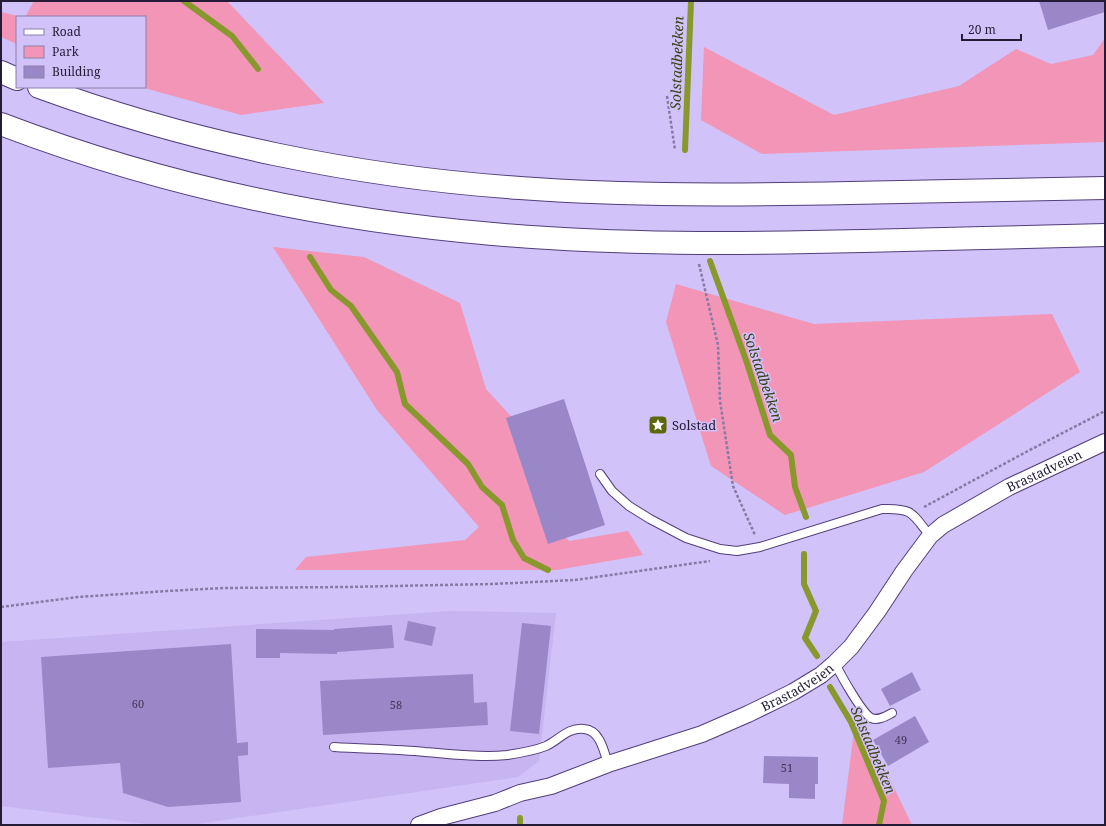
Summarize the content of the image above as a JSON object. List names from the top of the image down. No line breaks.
{"streets":{"street":["Brastadveien"]},"water":["Solstadbekken"],"places":{"place":["Solstad"]},"house_numbers":["60","58","49","51"],"legend":["Road","Park","Building"],"scale_bar":"20 m"}
